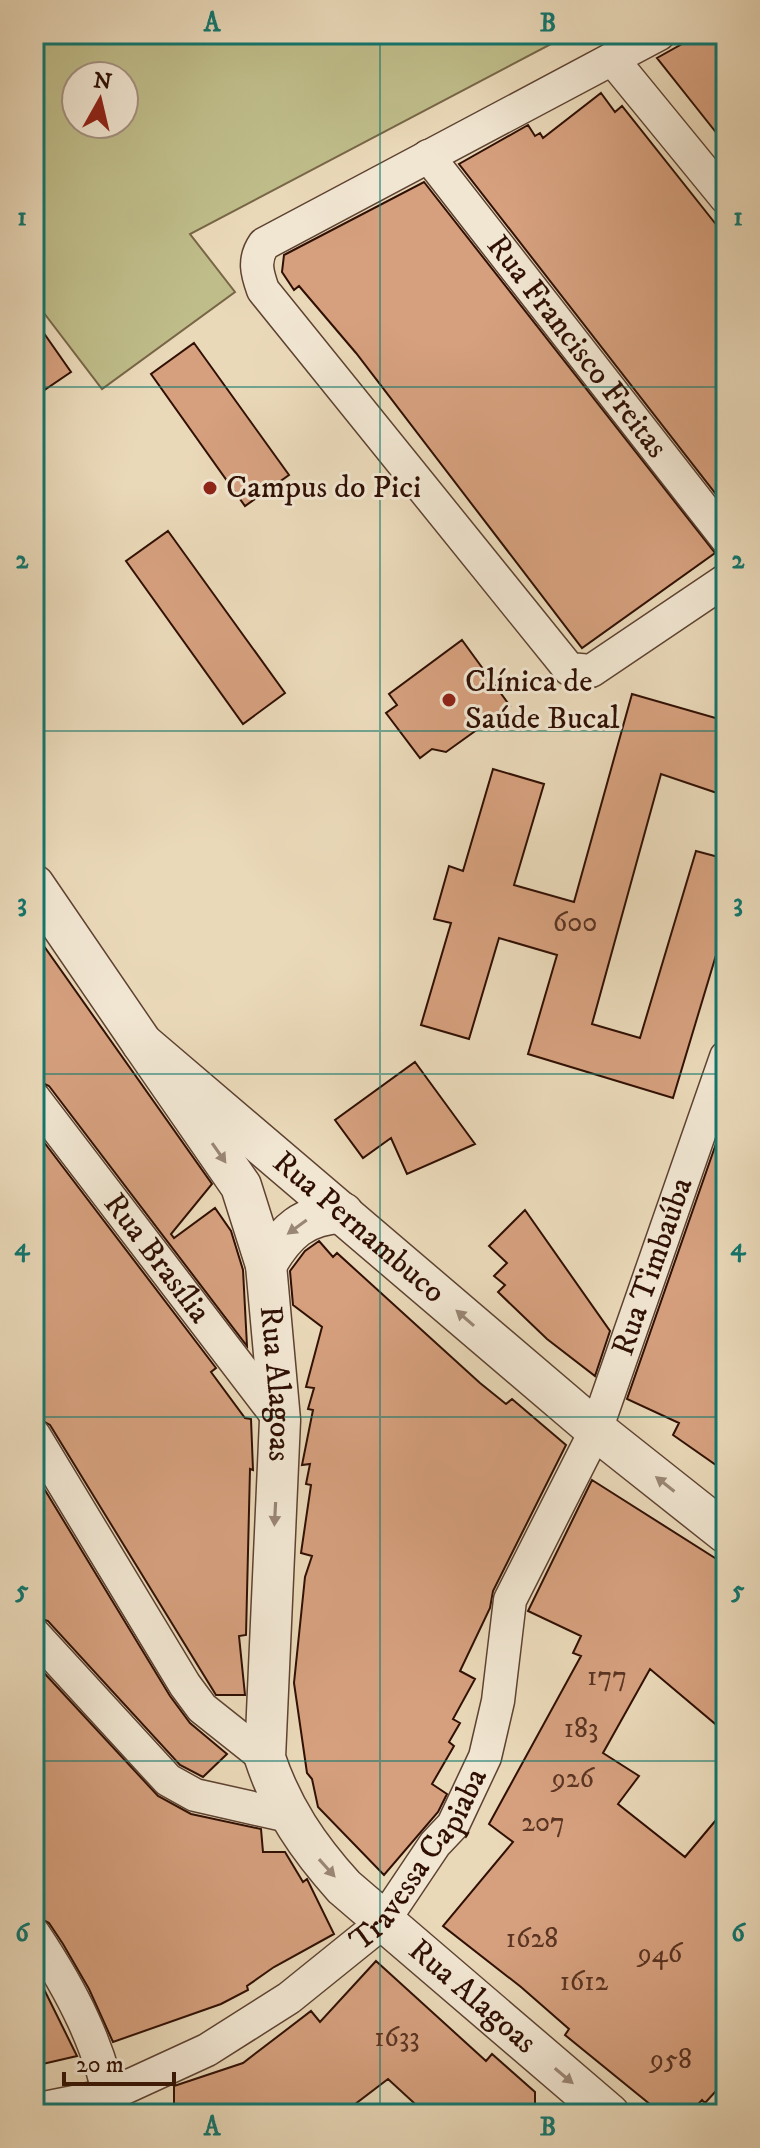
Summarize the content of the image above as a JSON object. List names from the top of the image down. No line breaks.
{"streets":{"street":["Rua Francisco Freitas","Rua Pernambuco","Rua Brasília","Rua Timbaúba","Rua Alagoas","Travessa Capiaba"]},"crossings":[["Rua Pernambuco","Rua Timbaúba"],["Rua Pernambuco","Rua Alagoas"],["Rua Pernambuco","Travessa Capiaba"],["Rua Brasília","Rua Alagoas"],["Rua Timbaúba","Travessa Capiaba"],["Rua Alagoas","Travessa Capiaba"]],"one_way":["Rua Pernambuco"],"places":["Campus do Pici","Clínica de Saúde Bucal"],"house_numbers":["600","177","183","926","207","1628","946","1612","1633","958"],"scale_bar":"20 m","north":"top","grid":{"columns":["A","B"],"rows":["1","2","3","4","5","6"]}}
